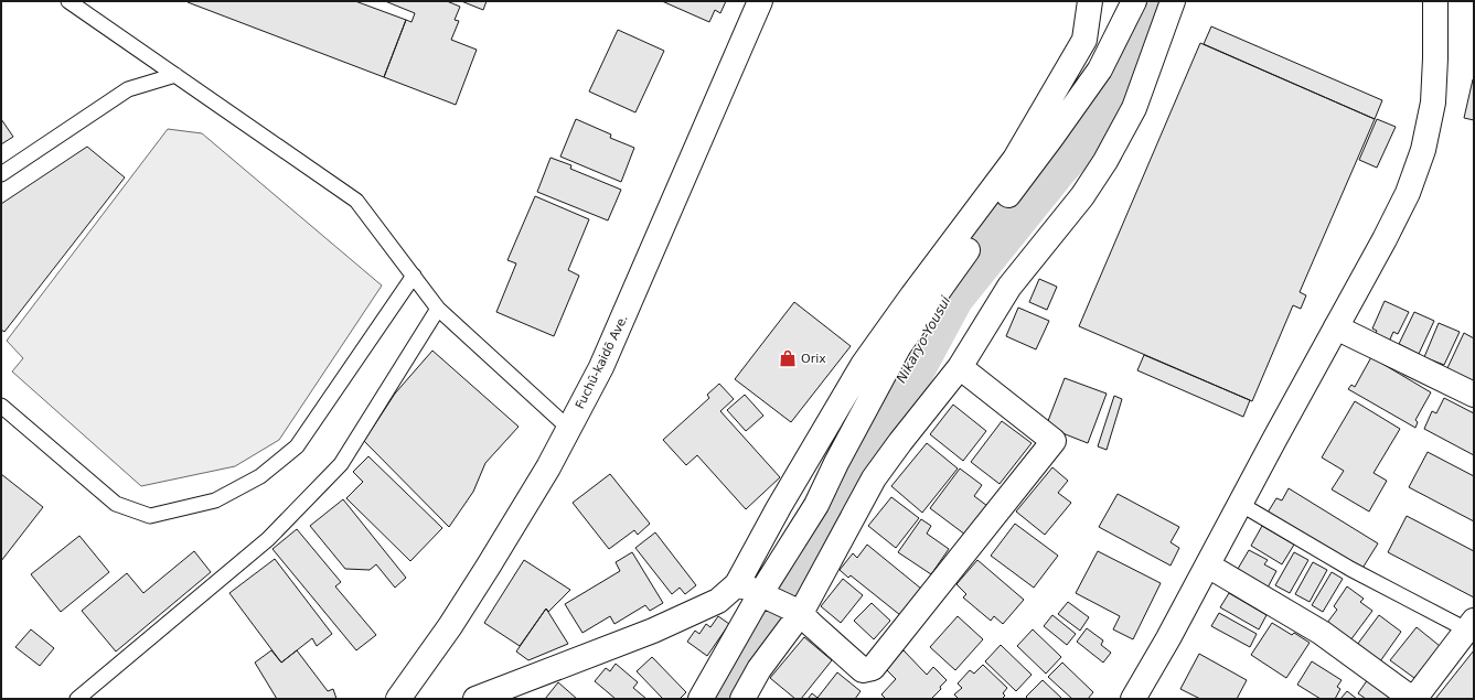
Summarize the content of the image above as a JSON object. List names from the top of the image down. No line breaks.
{"streets":{"main road":["Fuchū-kaidō Ave."]},"water":["Nikaryo-Yousui"],"places":{"shop":["Orix"]}}
